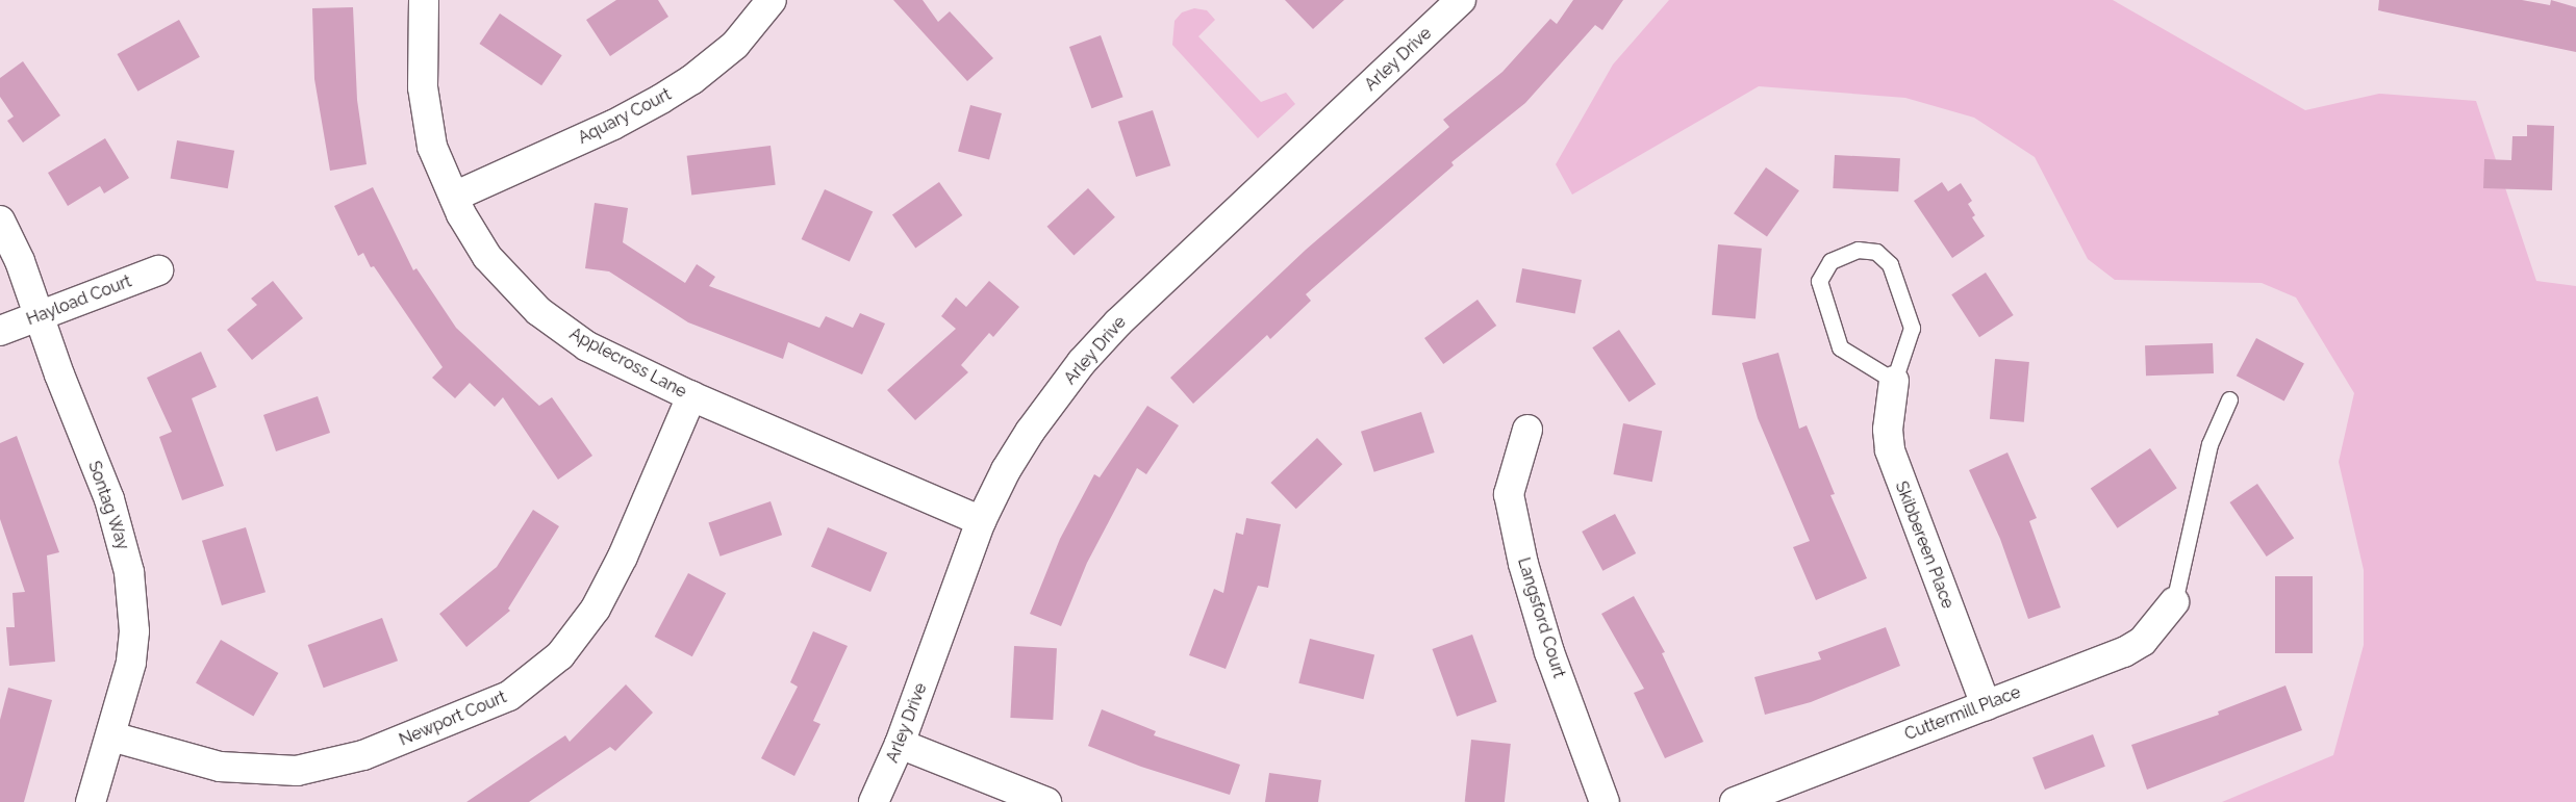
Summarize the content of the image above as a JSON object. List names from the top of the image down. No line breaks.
{"streets":{"street":["Arley Drive","Aquary Court","Hayload Court","Applecross Lane","Sontag Way","Skibbereen Place","Langsford Court","Cuttermill Place","Newport Court"]},"crossings":[["Arley Drive","Applecross Lane"],["Aquary Court","Applecross Lane"],["Hayload Court","Sontag Way"],["Applecross Lane","Newport Court"],["Sontag Way","Newport Court"],["Skibbereen Place","Cuttermill Place"]]}
